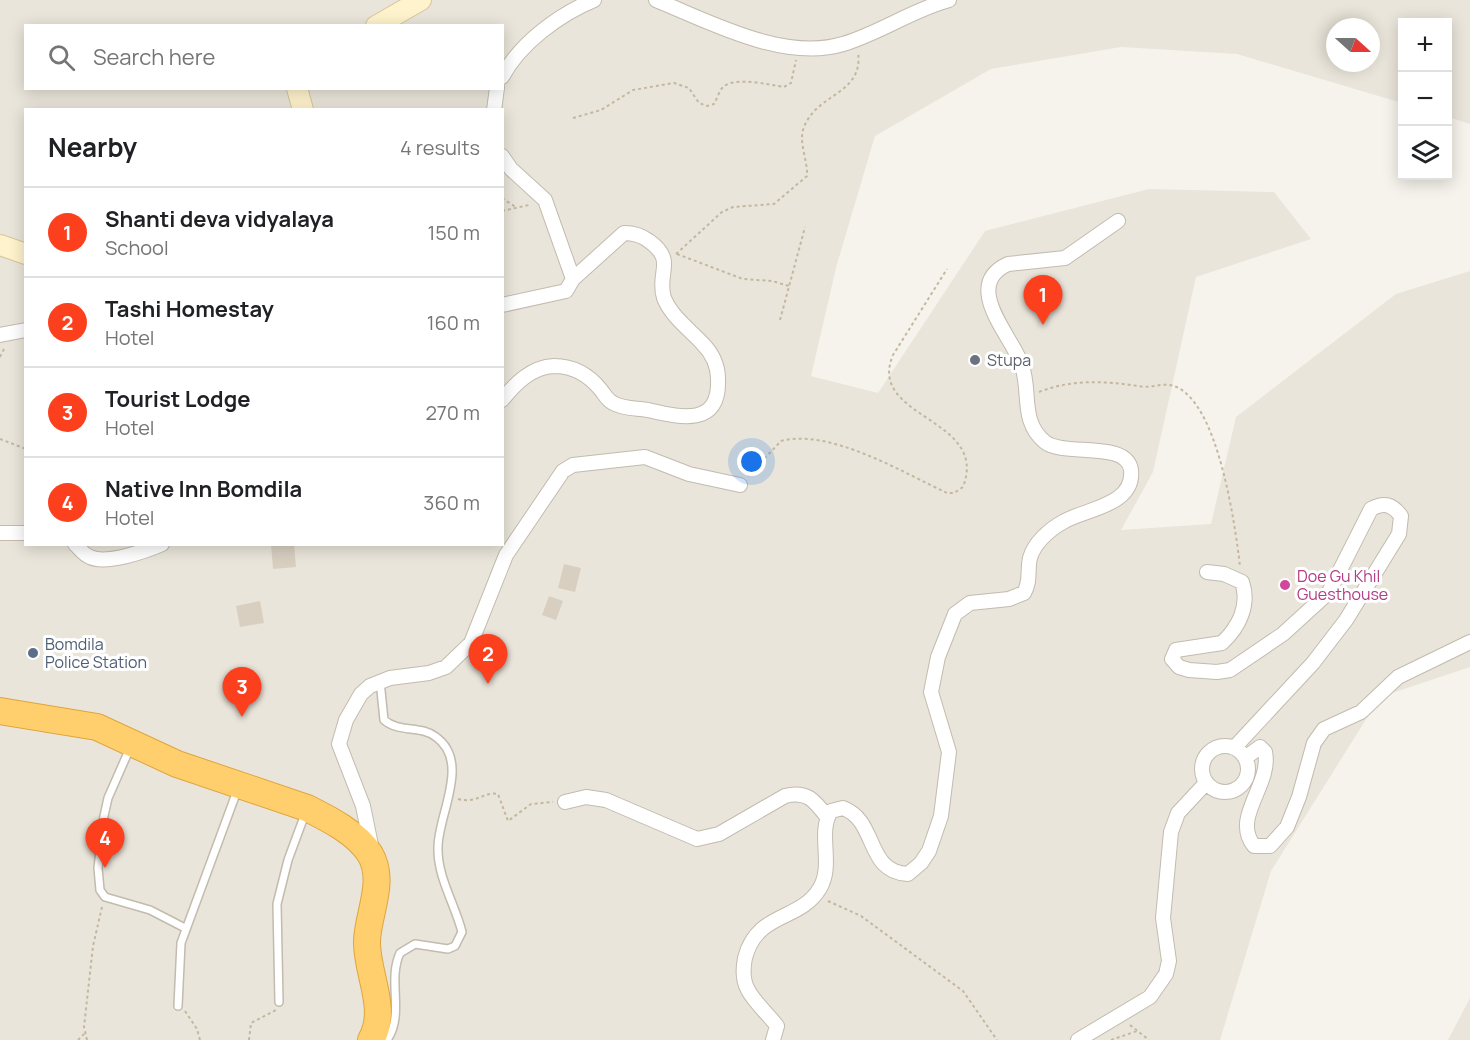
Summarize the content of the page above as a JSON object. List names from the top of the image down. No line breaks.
{"places":["Stupa","Doe Gu Khil Guesthouse","Bomdila Police Station"],"north":"right","page":{"map_buttons":["+","−"],"search":"Search here","heading":["Nearby","4 results"],"list":[{"mark":"1","name":"Shanti deva vidyalaya","note":"School","value":"150 m"},{"mark":"2","name":"Tashi Homestay","note":"Hotel","value":"160 m"},{"mark":"3","name":"Tourist Lodge","note":"Hotel","value":"270 m"},{"mark":"4","name":"Native Inn Bomdila","note":"Hotel","value":"360 m"}],"pins":["1","2","3","4"]}}
